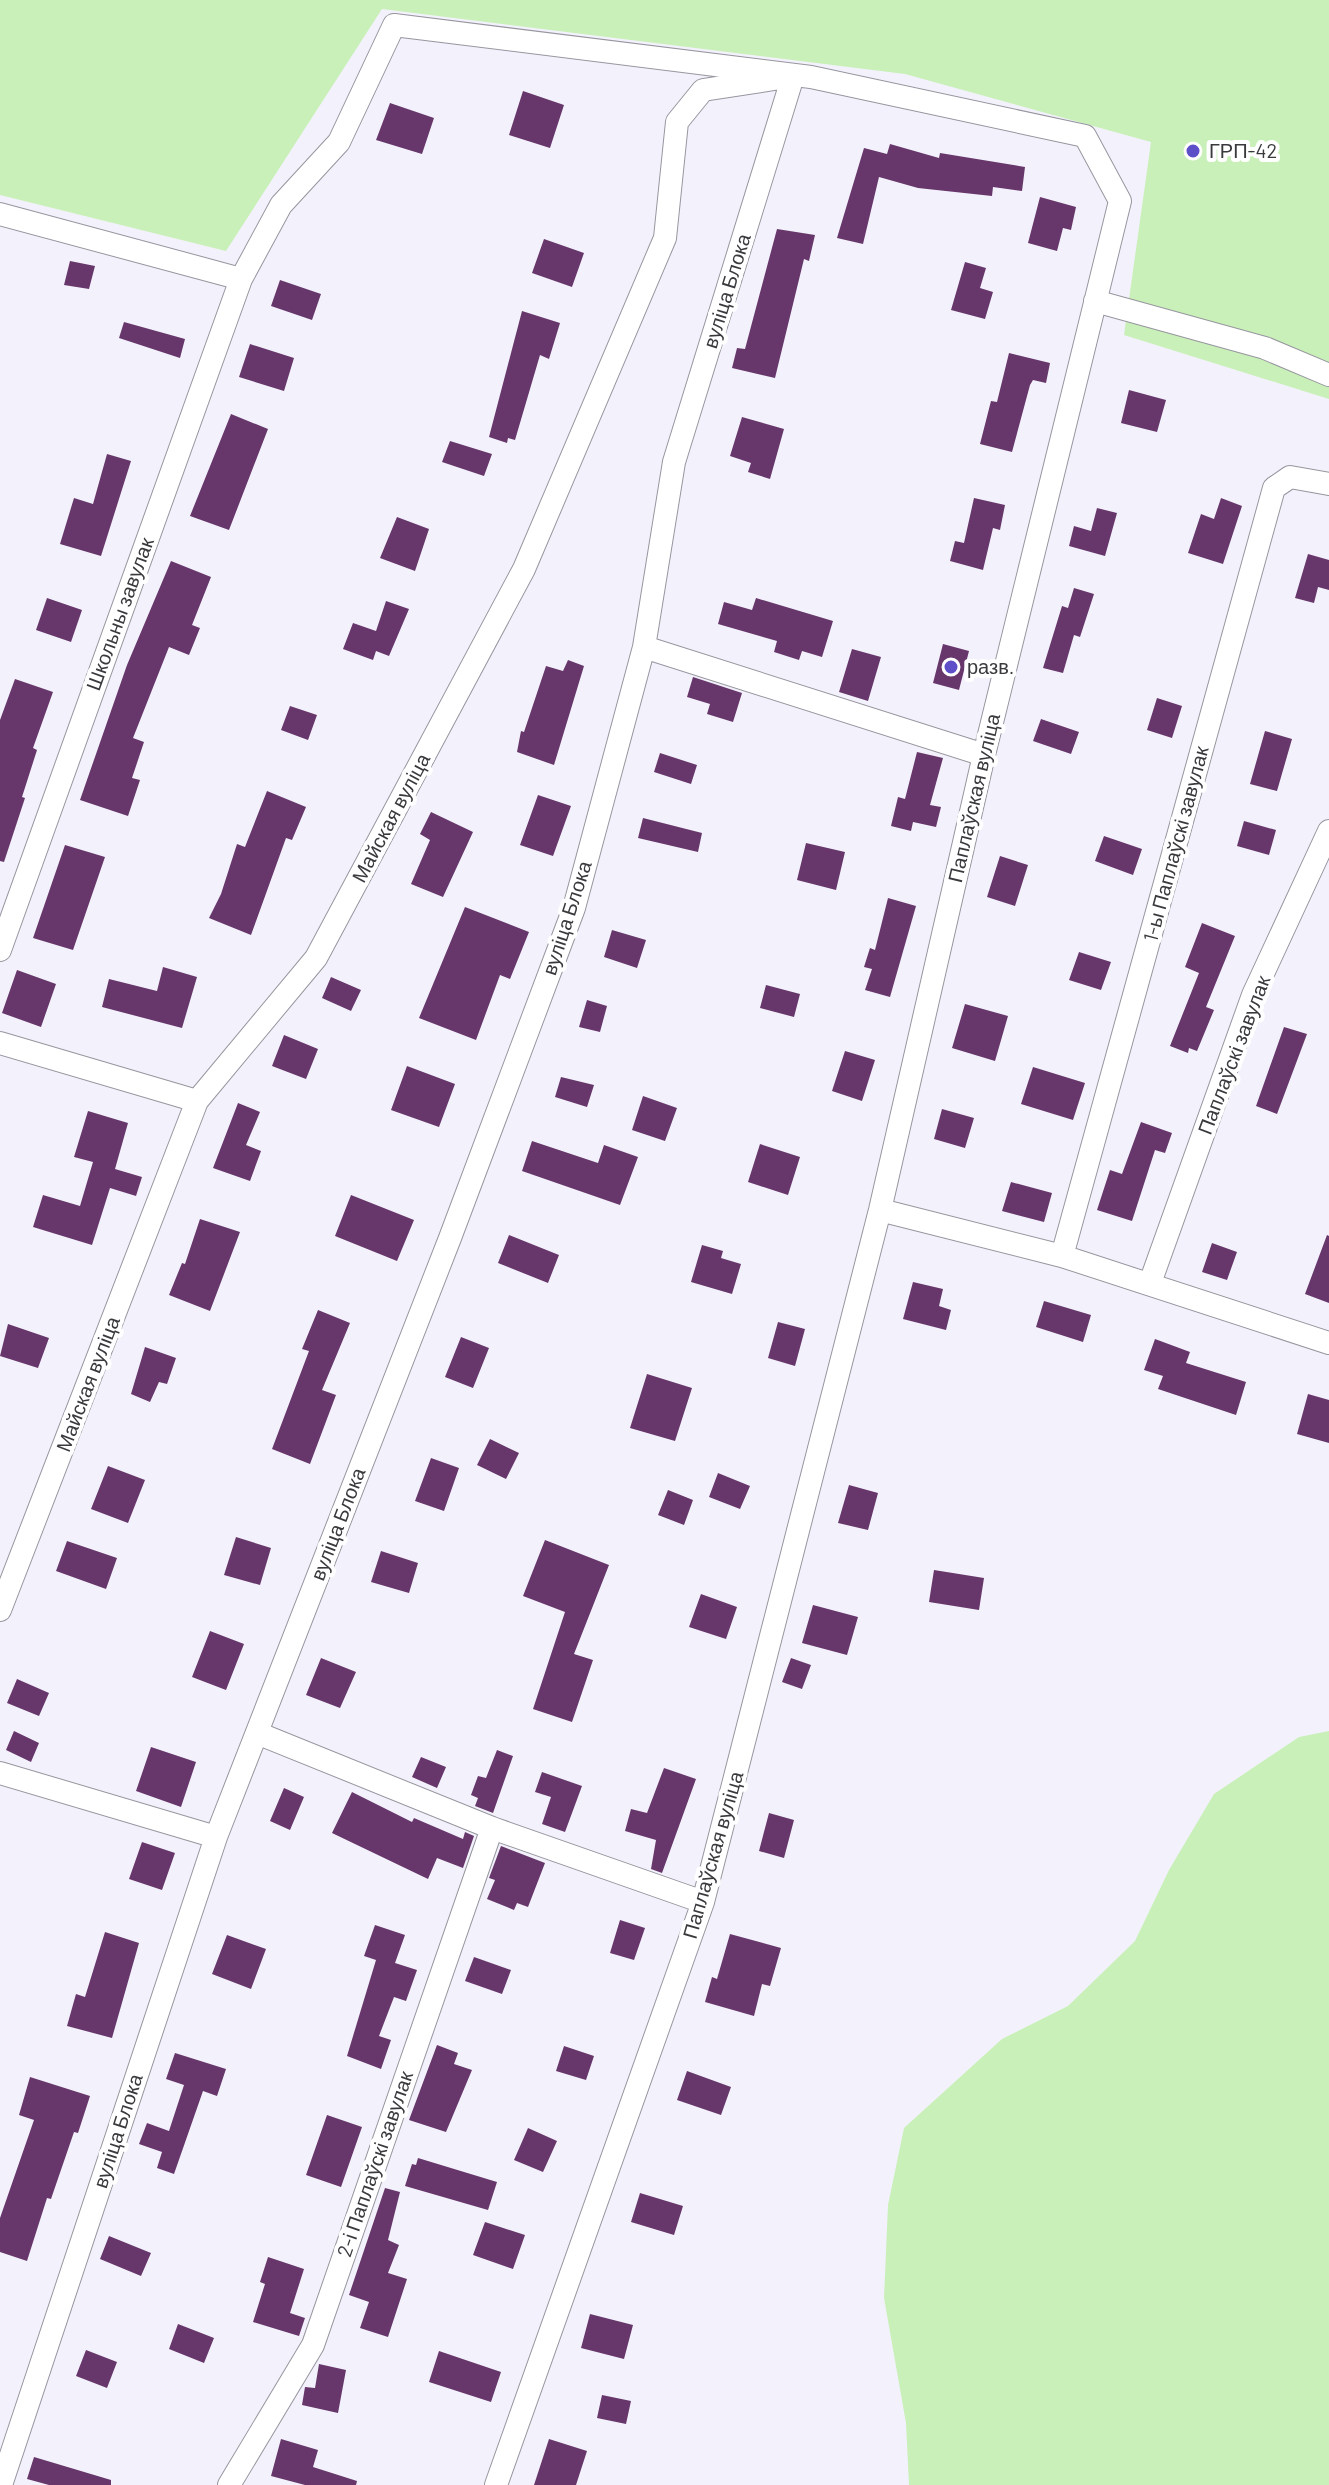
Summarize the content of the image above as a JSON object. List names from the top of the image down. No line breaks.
{"streets":{"street":["вуліца Блока","Школьны завулак","Паплаўская вуліца","Майская вуліца","1-ы Паплаўскі завулак","Паплаўскі завулак","2-і Паплаўскі завулак"]},"crossings":[["вуліца Блока","Школьны завулак"],["вуліца Блока","Паплаўская вуліца"],["вуліца Блока","Майская вуліца"],["Школьны завулак","Паплаўская вуліца"],["Школьны завулак","Майская вуліца"],["Паплаўская вуліца","Майская вуліца"]],"places":["ГРП-42","разв."]}
